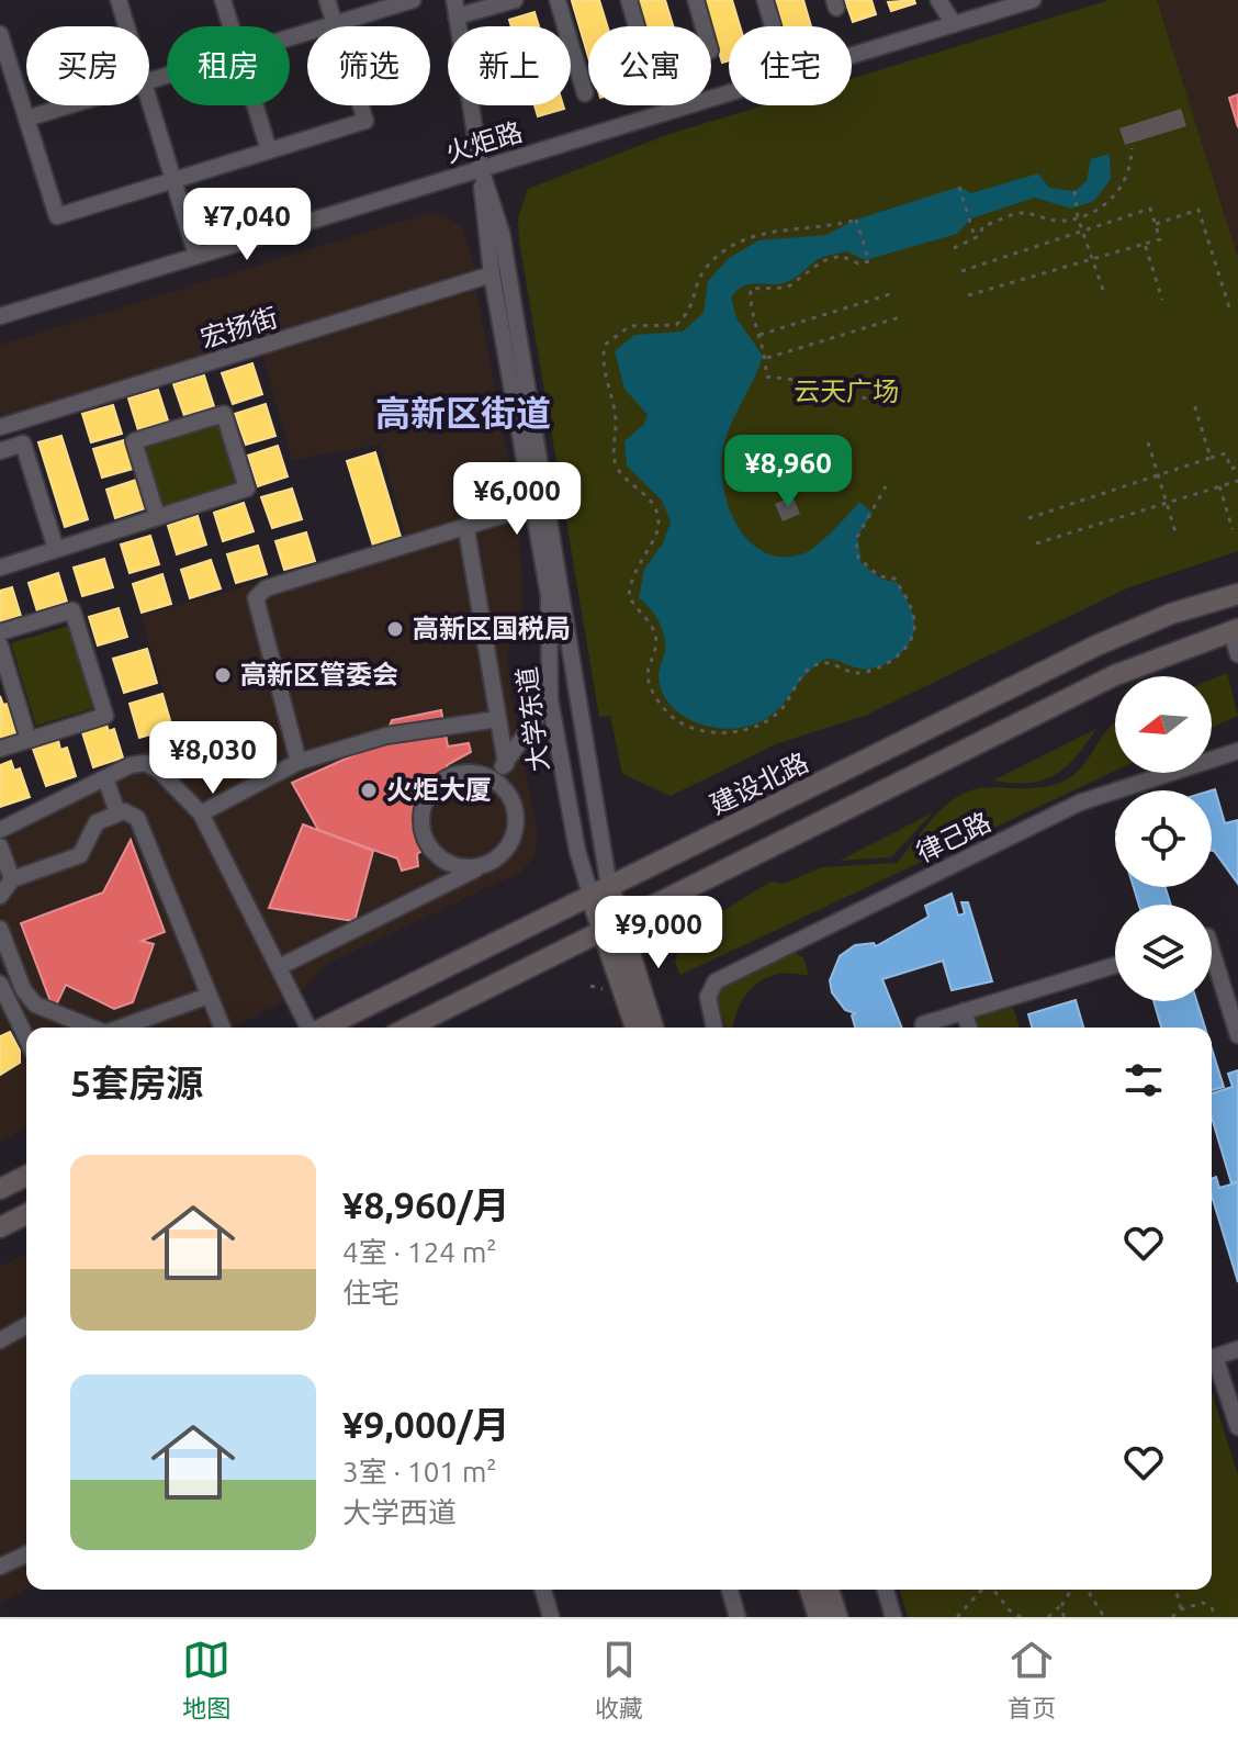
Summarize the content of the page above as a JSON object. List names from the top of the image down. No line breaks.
{"streets":{"main road":["建设北路"],"street":["火炬路","宏扬街","大学东道","律己路"]},"crossings":[["火炬路","大学东道"],["宏扬街","大学东道"],["大学东道","建设北路"]],"districts":["高新区街道"],"parks":["云天广场"],"places":["高新区国税局","高新区管委会","火炬大厦"],"north":"left","page":{"chip":["买房","租房","筛选","新上","公寓","住宅"],"price":["¥7,040","¥8,960","¥6,000","¥8,030","¥9,000"],"heading":"5套房源","list":[{"name":"¥8,960/月","note":"4室 · 124 m² · 住宅"},{"name":"¥9,000/月","note":"3室 · 101 m² · 大学西道"}],"tabs":["地图","收藏","首页"]}}
